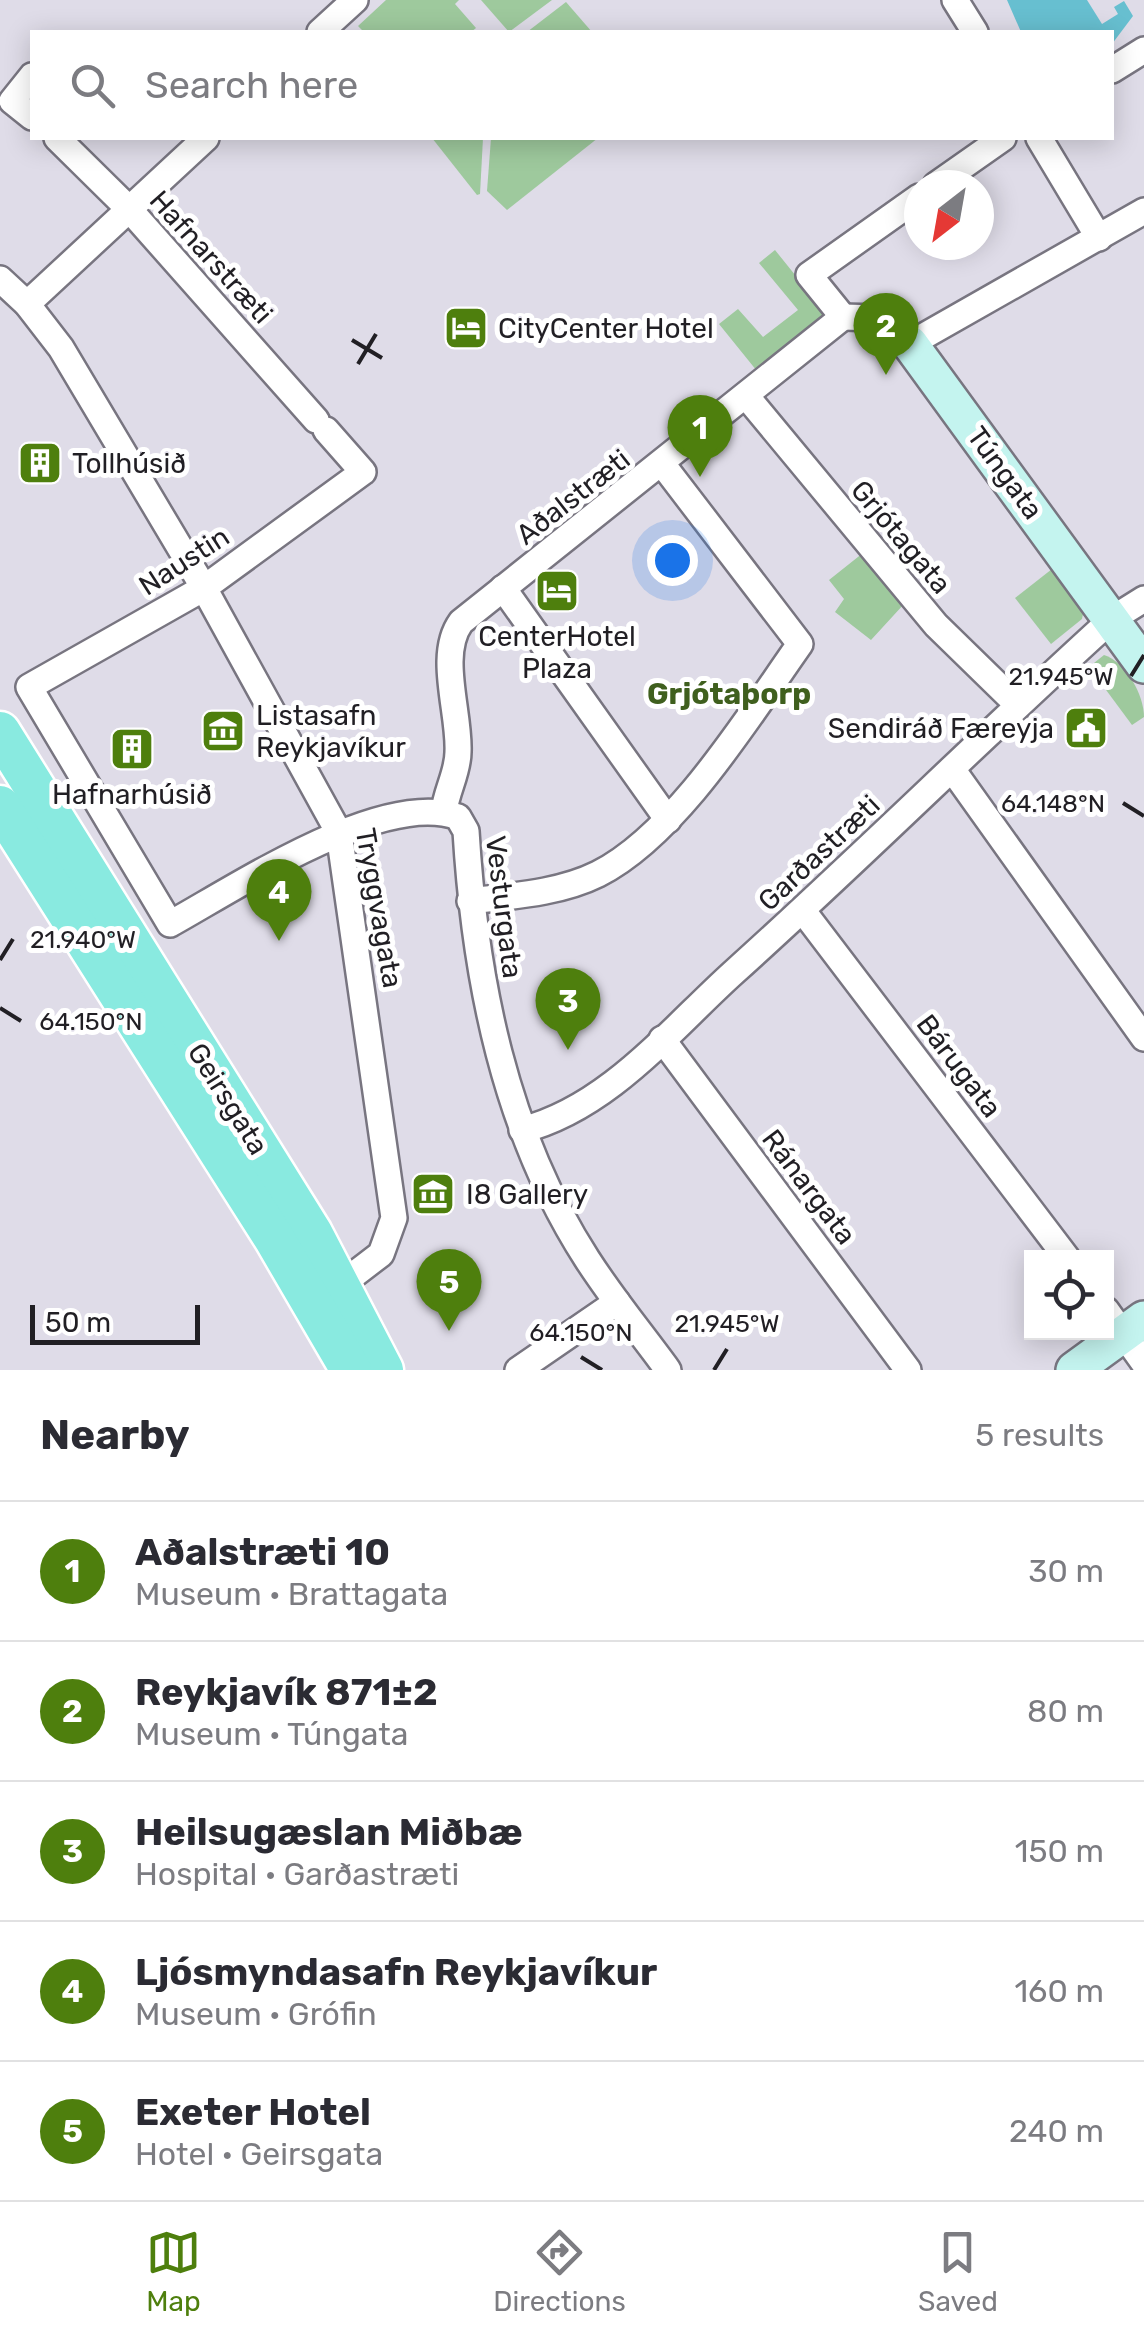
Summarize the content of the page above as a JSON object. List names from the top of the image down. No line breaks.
{"streets":{"main road":["Geirsgata"],"street":["Hafnarstræti","Túngata","Aðalstræti","Grjótagata","Naustin","Garðastræti","Vesturgata","Tryggvagata","Bárugata","Ránargata"]},"crossings":[["Hafnarstræti","Naustin"],["Túngata","Aðalstræti"],["Túngata","Garðastræti"],["Aðalstræti","Grjótagata"],["Aðalstræti","Vesturgata"],["Grjótagata","Garðastræti"],["Naustin","Tryggvagata"],["Garðastræti","Vesturgata"],["Garðastræti","Bárugata"],["Garðastræti","Ránargata"],["Tryggvagata","Geirsgata"]],"districts":["Grjótaþorp"],"places":{"hotel":["CityCenter Hotel","CenterHotel Plaza"],"building":["Tollhúsið","Hafnarhúsið"],"public building":["Sendiráð Færeyja"],"museum":["Listasafn Reykjavíkur","I8 Gallery"]},"scale_bar":"50 m","north":"bottom left","page":{"search":"Search here","pins":["2","1","4","3","5"],"scale":"50 m","heading":["Nearby","5 results"],"list":[{"mark":"1","name":"Aðalstræti 10","note":"Museum · Brattagata","value":"30 m"},{"mark":"2","name":"Reykjavík 871±2","note":"Museum · Túngata","value":"80 m"},{"mark":"3","name":"Heilsugæslan Miðbæ","note":"Hospital · Garðastræti","value":"150 m"},{"mark":"4","name":"Ljósmyndasafn Reykjavíkur","note":"Museum · Grófin","value":"160 m"},{"mark":"5","name":"Exeter Hotel","note":"Hotel · Geirsgata","value":"240 m"}],"nav":["Map","Directions","Saved"]},"coordinates":["21.945°W","64.148°N","21.940°W","64.150°N"]}
